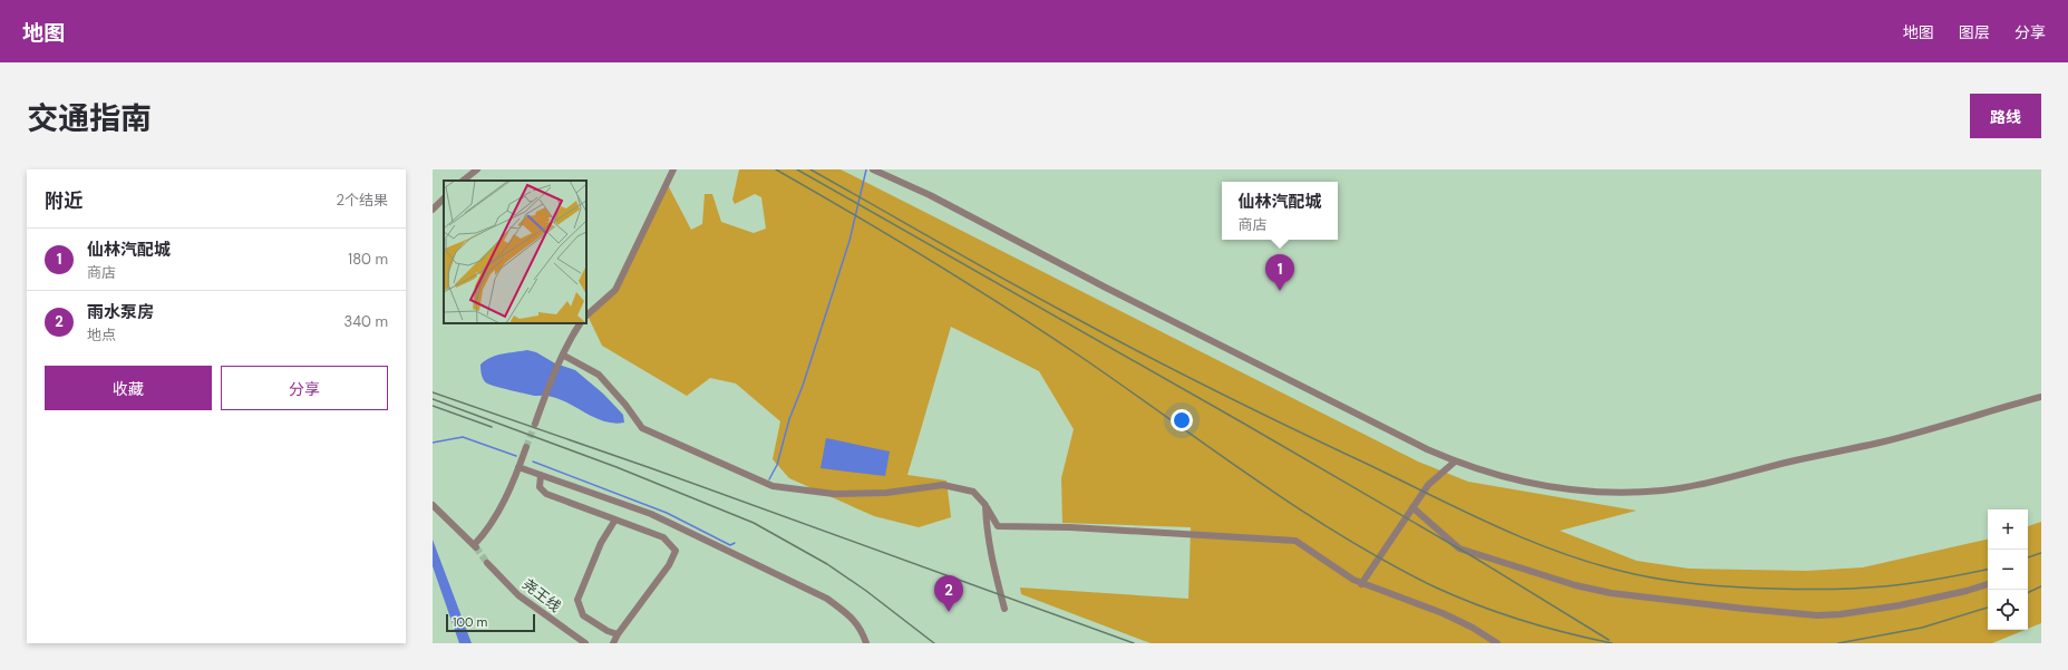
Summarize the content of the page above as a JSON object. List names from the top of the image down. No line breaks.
{"streets":{"street":["尧王线"]},"scale_bar":"100 m","page":{"header":"地图","nav":["地图","图层","分享"],"title":"交通指南","buttons":["路线",["收藏","分享"]],"heading":["附近","2个结果"],"popup":["仙林汽配城","商店"],"list":[{"mark":"1","name":"仙林汽配城","note":"商店","value":"180 m"},{"mark":"2","name":"雨水泵房","note":"地点","value":"340 m"}],"pins":["1","2"],"map_buttons":["+","−"],"scale":"100 m"}}
